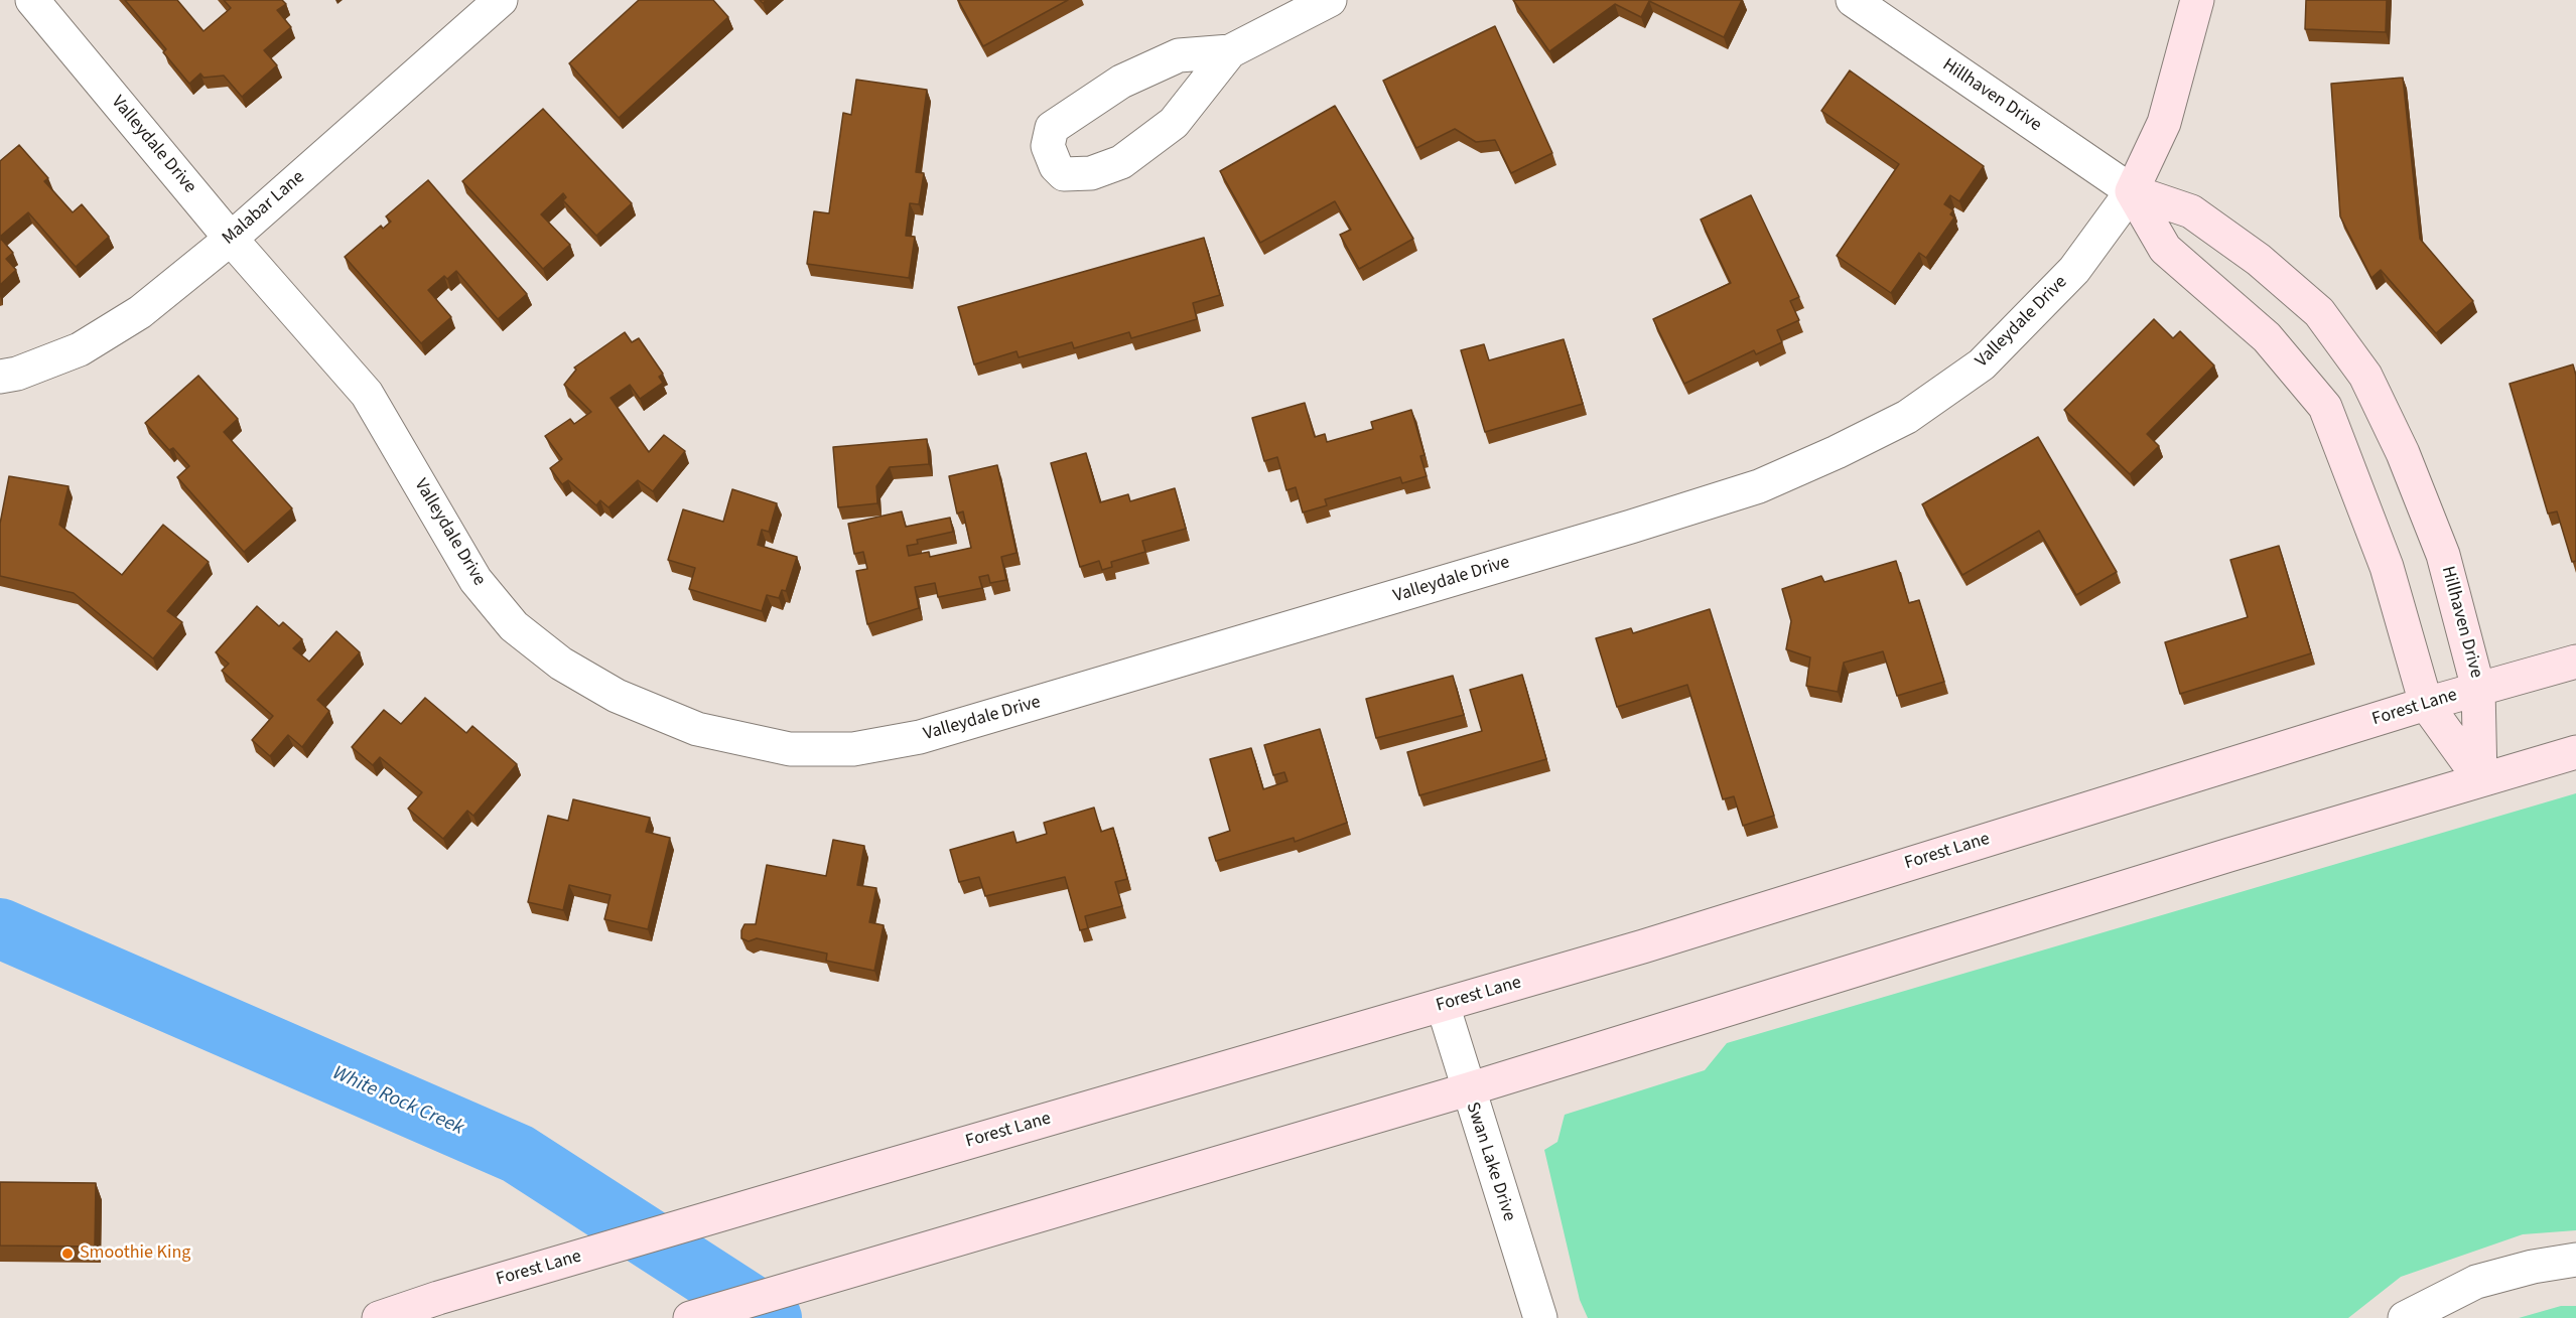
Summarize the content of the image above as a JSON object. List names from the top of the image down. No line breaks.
{"streets":{"main road":["Hillhaven Drive","Forest Lane"],"street":["Valleydale Drive","Malabar Lane","Swan Lake Drive"]},"crossings":[["Hillhaven Drive","Valleydale Drive"],["Hillhaven Drive","Forest Lane"],["Valleydale Drive","Malabar Lane"],["Forest Lane","Swan Lake Drive"]],"water":["White Rock Creek"],"places":["Smoothie King"]}
